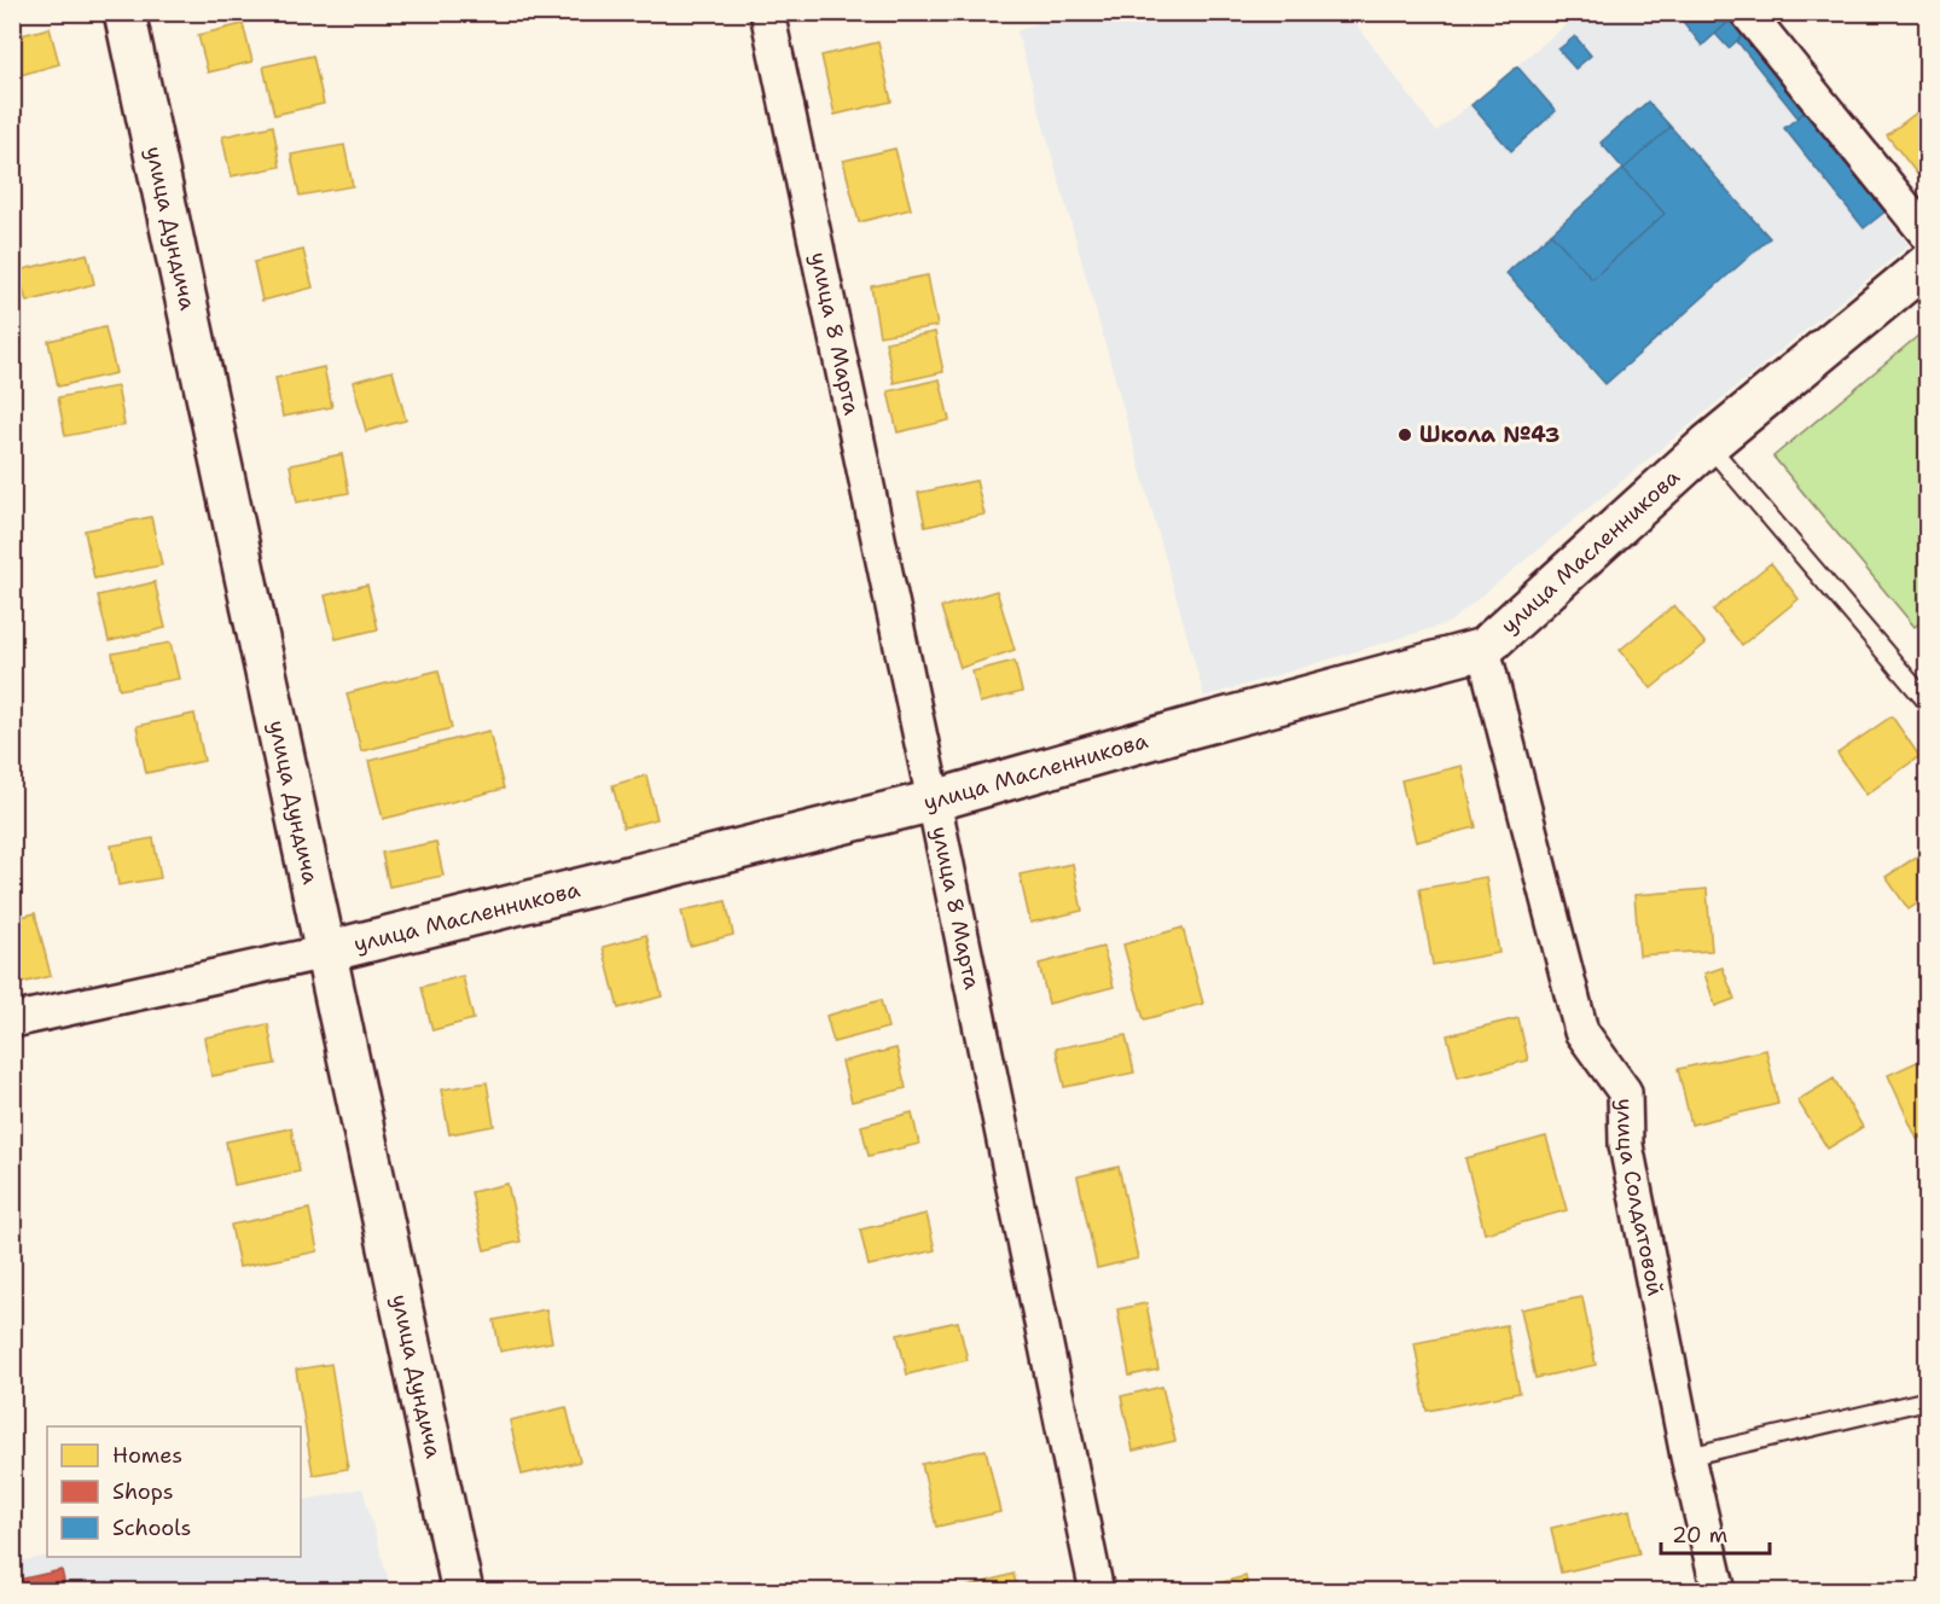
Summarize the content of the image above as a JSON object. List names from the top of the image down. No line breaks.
{"streets":{"street":["улица Дундича","улица 8 Марта","улица Масленникова","улица Солдатовой"]},"crossings":[["улица Дундича","улица Масленникова"],["улица 8 Марта","улица Масленникова"],["улица Масленникова","улица Солдатовой"]],"places":["Школа №43"],"legend":["Homes","Shops","Schools"],"scale_bar":"20 m"}
